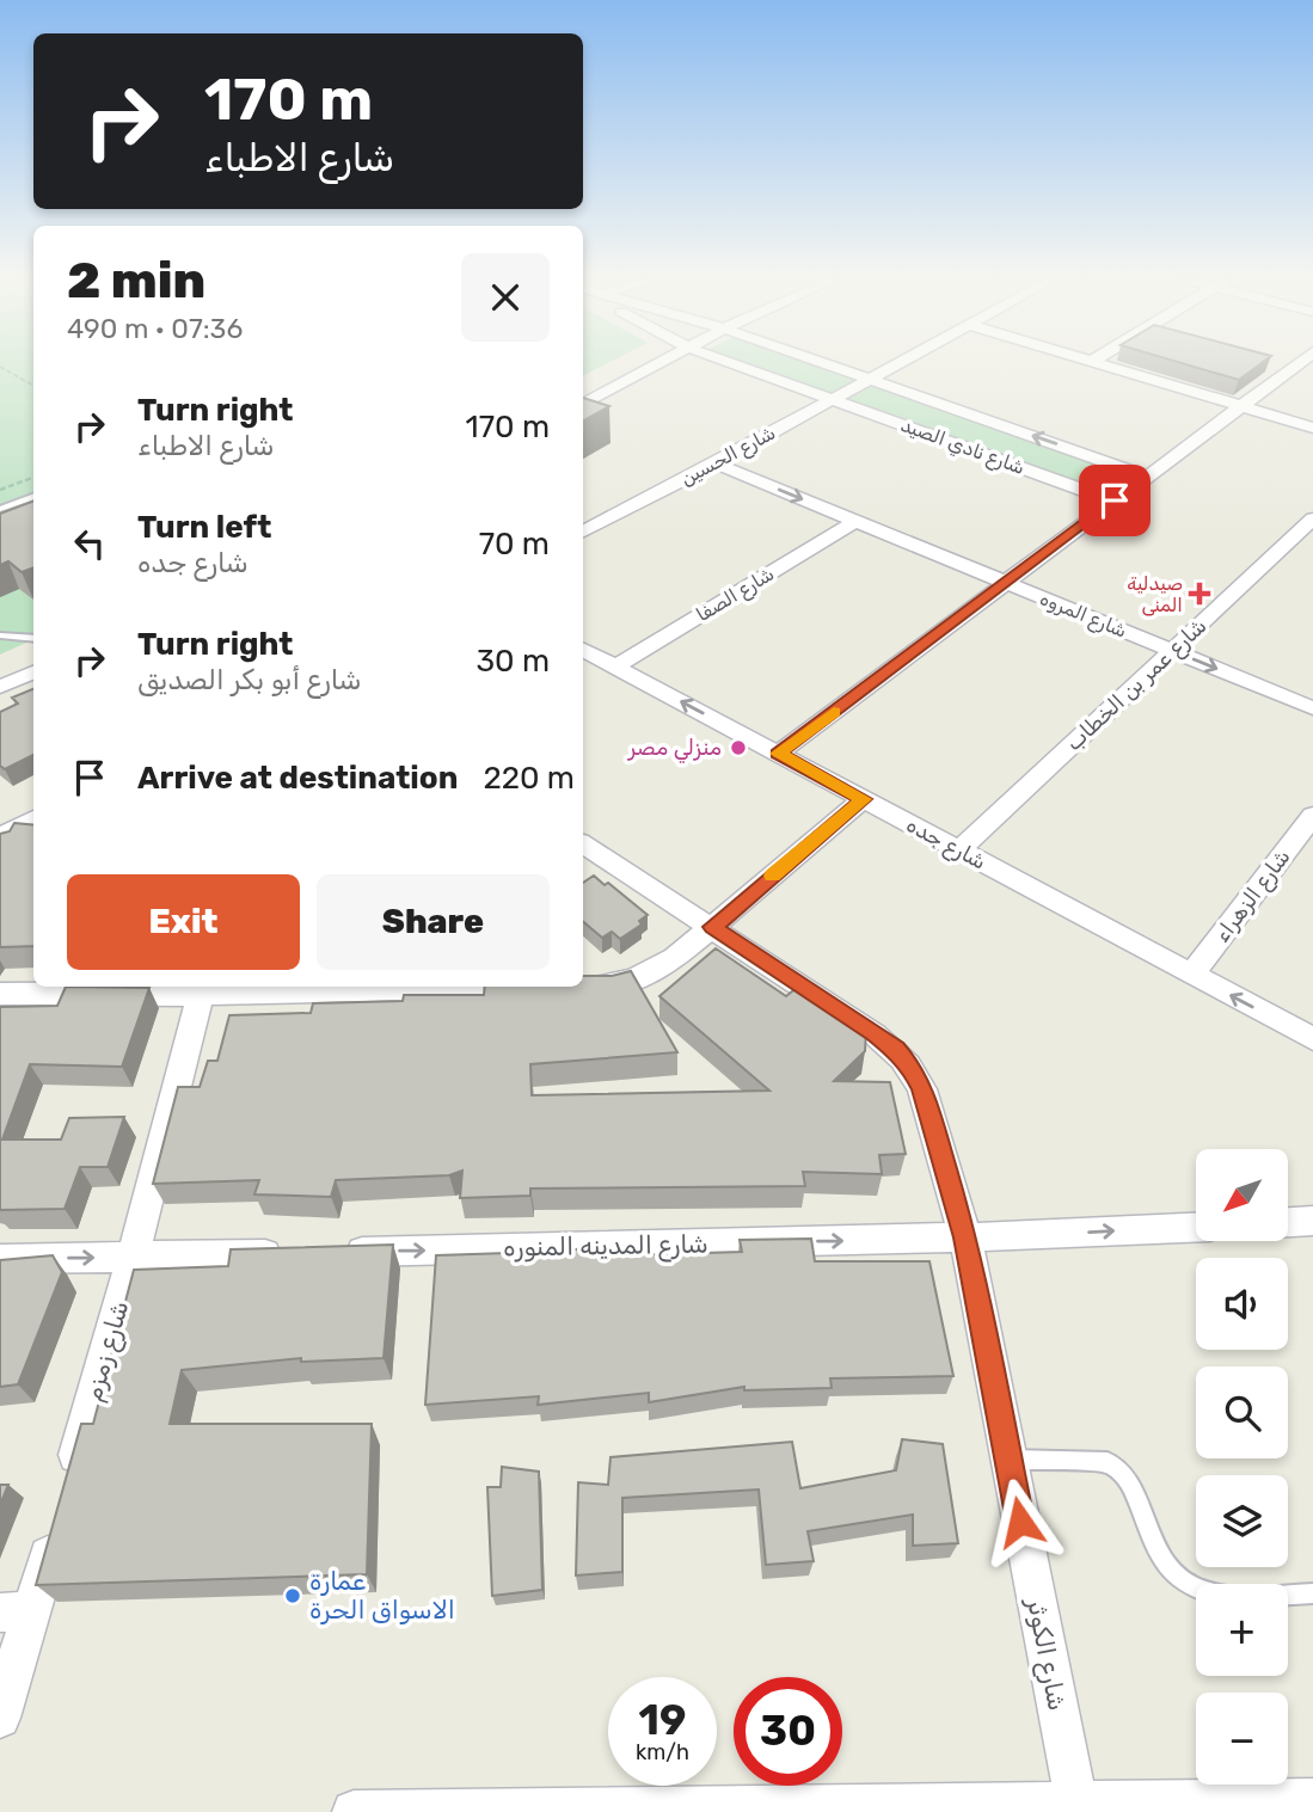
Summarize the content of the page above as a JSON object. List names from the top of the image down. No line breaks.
{"streets":{"street":["شارع نادي الصيد","شارع الحسين","شارع الصفا","شارع المروه","شارع عمر بن الخطاب","شارع جده","شارع الزهراء","شارع المدينه المنوره","شارع زمزم","شارع الكوثر"]},"crossings":[["شارع نادي الصيد","شارع الحسين"],["شارع الحسين","شارع المروه"],["شارع الصفا","شارع المروه"],["شارع الصفا","شارع جده"],["شارع المروه","شارع عمر بن الخطاب"],["شارع عمر بن الخطاب","شارع جده"],["شارع جده","شارع الزهراء"],["شارع المدينه المنوره","شارع الكوثر"]],"one_way":["شارع المروه","شارع جده","شارع المدينه المنوره"],"places":{"health":["صيدلية المنى"],"other":["منزلي مصر","عمارة الاسواق الحرة"]},"north":"bottom left","page":{"turn":["170 m","شارع الاطباء"],"heading":["2 min","490 m · 07:36"],"list":[{"name":"Turn right","note":"شارع الاطباء","value":"170 m"},{"name":"Turn left","note":"شارع جده","value":"70 m"},{"name":"Turn right","note":"شارع أبو بكر الصديق","value":"30 m"},{"name":"Arrive at destination","value":"220 m"}],"buttons":["Exit","Share"],"map_buttons":["+","−"],"speed":"19 km/h","limit":"30"}}
